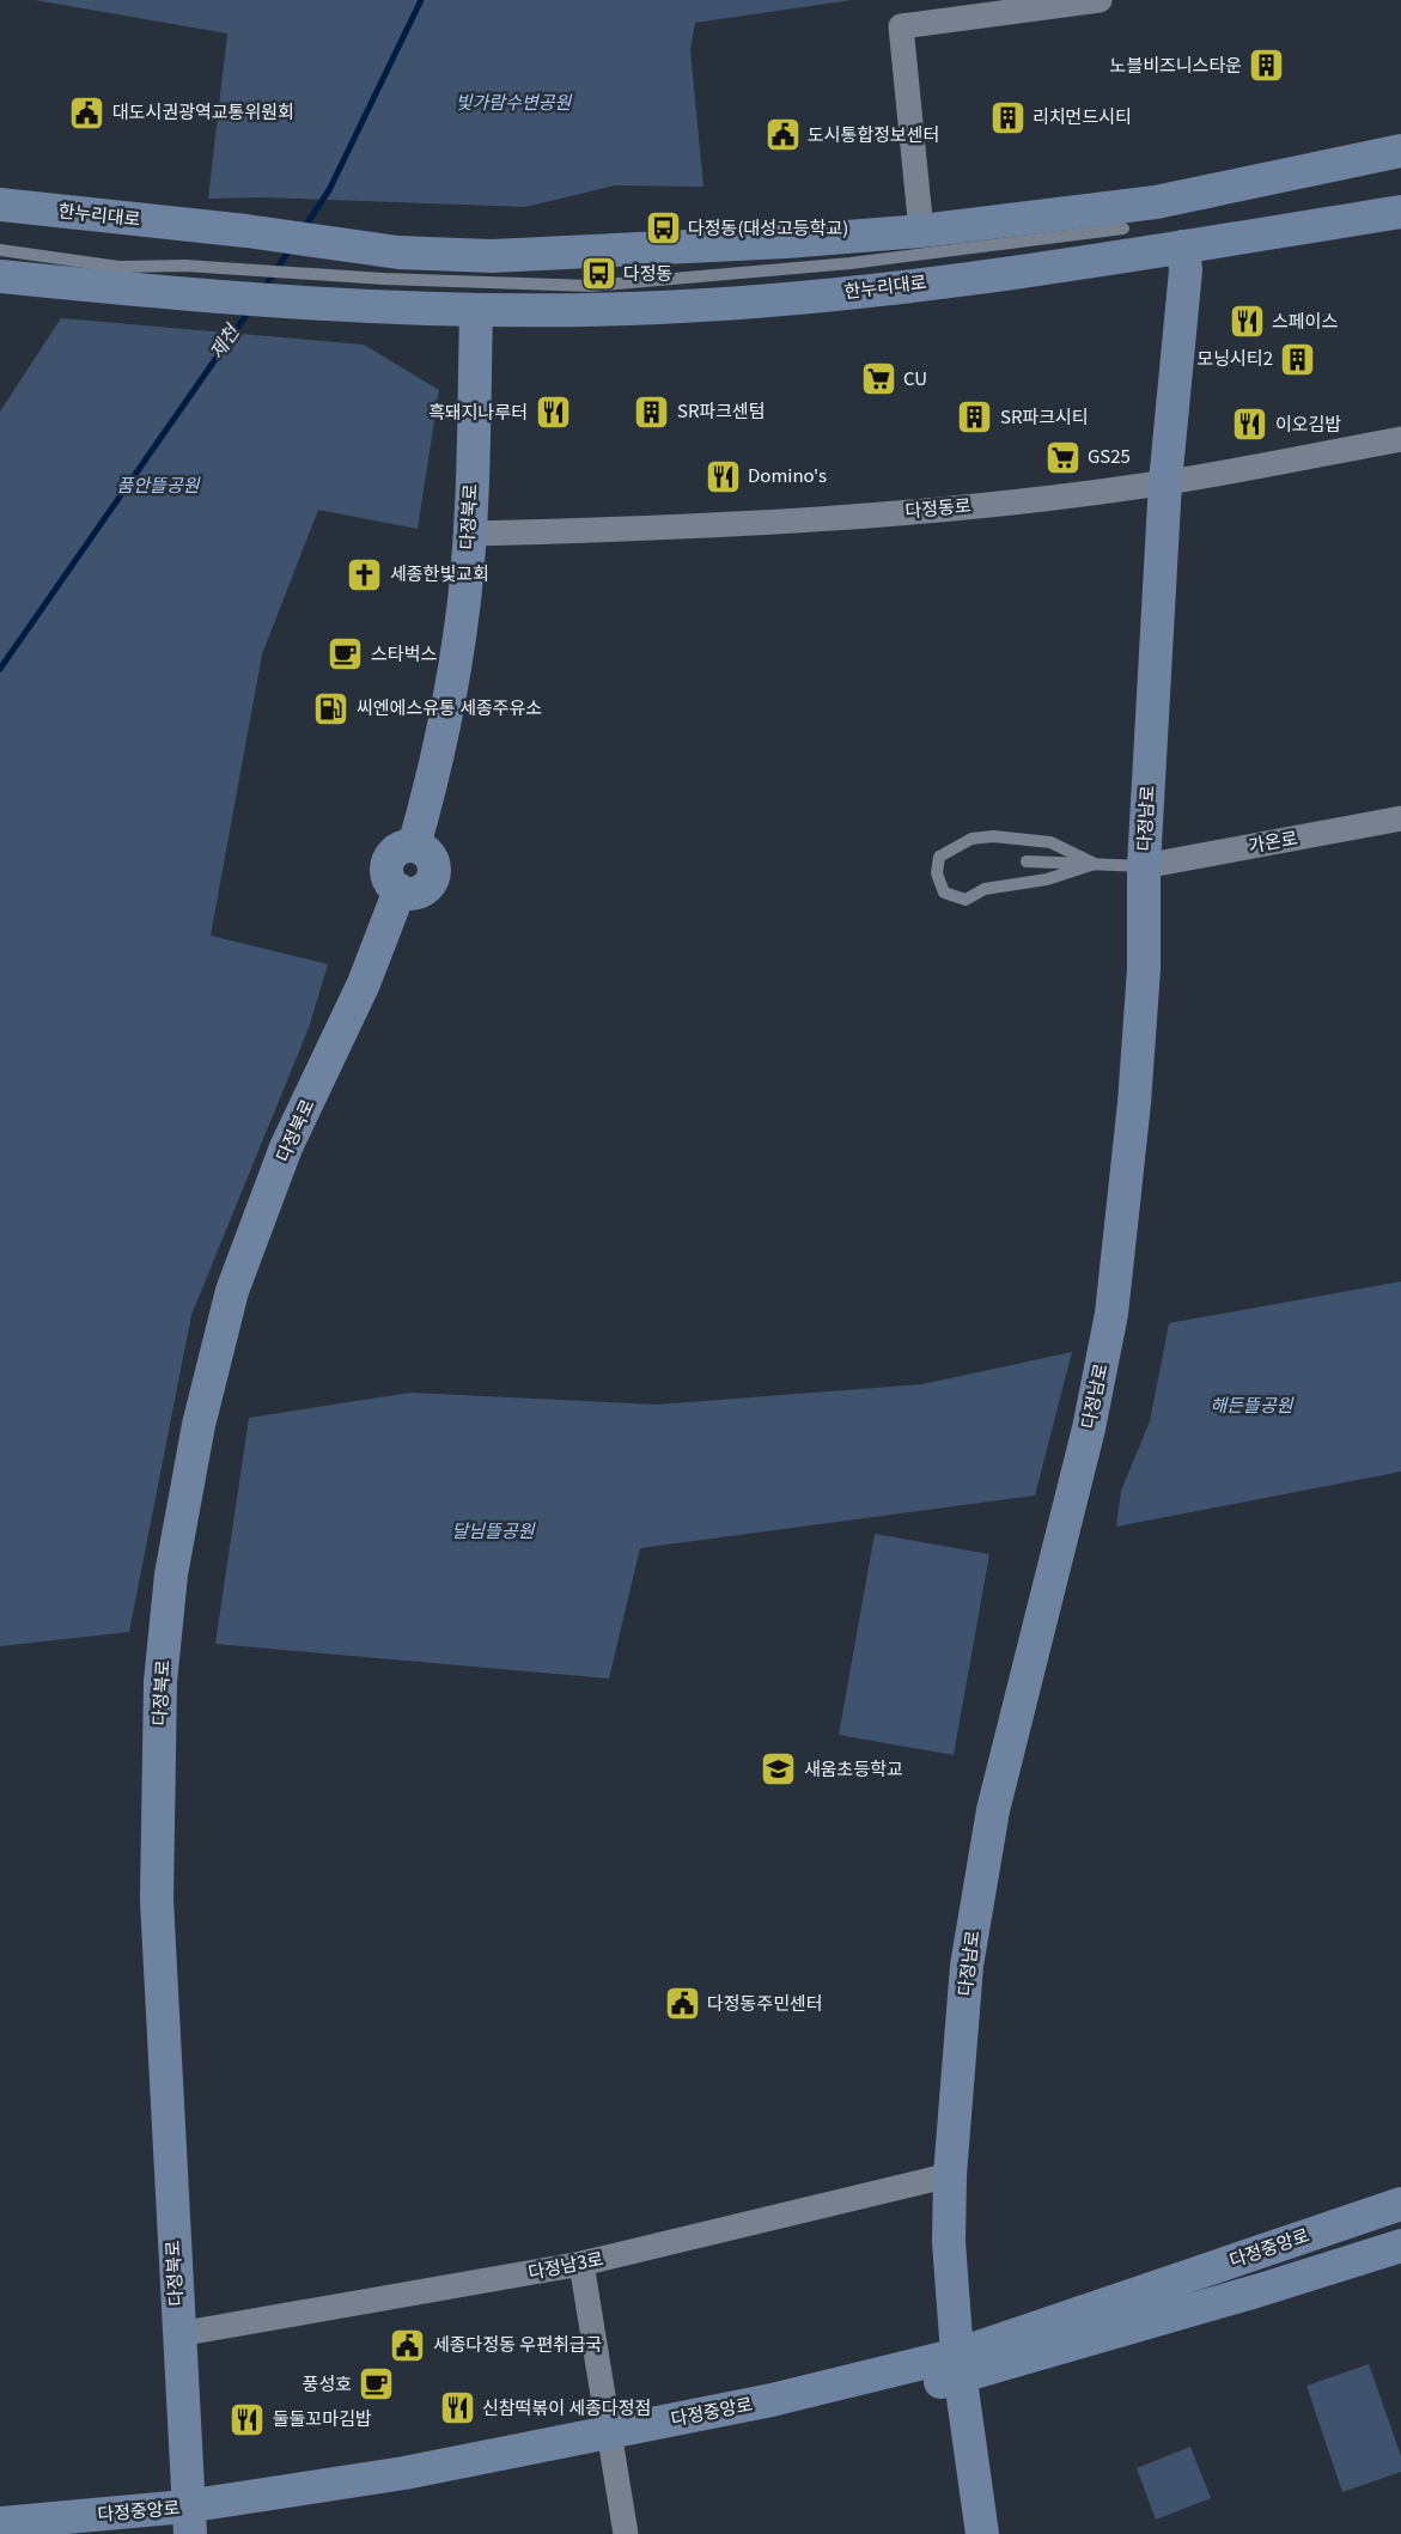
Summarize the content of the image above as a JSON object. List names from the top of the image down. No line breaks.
{"streets":{"street":["한누리대로","다정동로","다정북로","다정남로","가온로","다정중앙로","다정남3로"]},"crossings":[["한누리대로","다정북로"],["한누리대로","다정남로"],["다정동로","다정북로"],["다정동로","다정남로"],["다정북로","다정중앙로"],["다정북로","다정남3로"],["다정남로","가온로"],["다정남로","다정중앙로"],["다정남로","다정남3로"]],"water":["제천"],"parks":["빛가람수변공원","품안뜰공원","해든뜰공원","달님뜰공원"],"places":{"building":["노블비즈니스타운","리치먼드시티","모닝시티2","SR파크센텀","SR파크시티"],"public building":["대도시권광역교통위원회","도시통합정보센터","다정동주민센터","세종다정동 우편취급국"],"bus stop":["다정동(대성고등학교)","다정동"],"restaurant":["스페이스","흑돼지나루터","이오김밥","Domino's","신참떡볶이 세종다정점","둘둘꼬마김밥"],"supermarket":["CU","GS25"],"church":["세종한빛교회"],"cafe":["스타벅스","풍성호"],"fuel station":["씨엔에스유통 세종주유소"],"school or university":["새움초등학교"]}}
